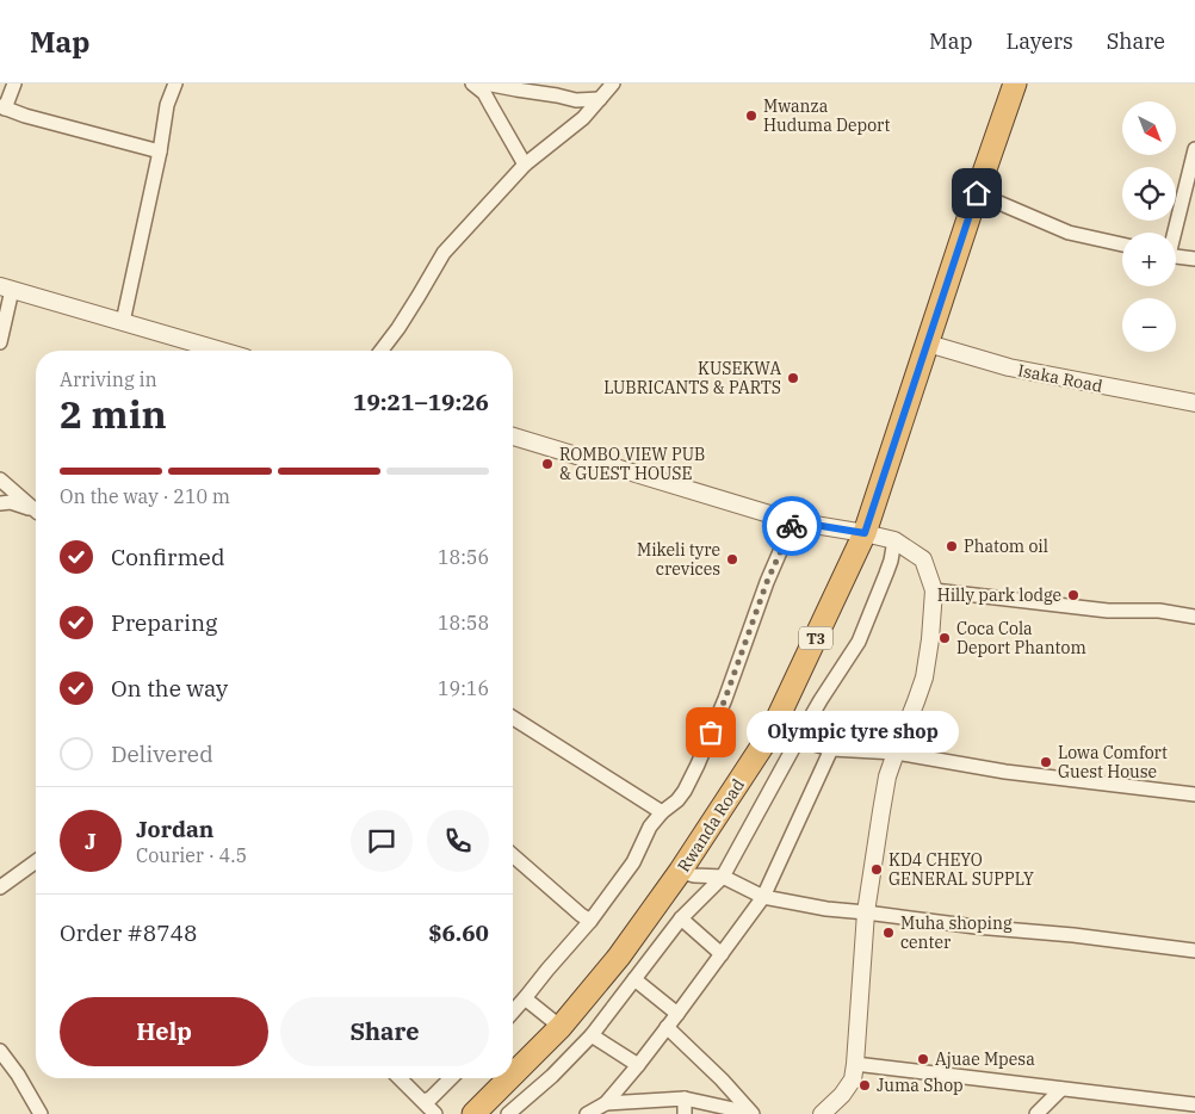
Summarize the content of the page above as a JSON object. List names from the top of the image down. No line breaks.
{"streets":{"highway":["T3","Rwanda Road"],"street":["Isaka Road"]},"crossings":[["Isaka Road","Rwanda Road"]],"places":["Mwanza Huduma Deport","KUSEKWA LUBRICANTS & PARTS","ROMBO VIEW PUB & GUEST HOUSE","Phatom oil","Mikeli tyre crevices","Hilly park lodge","Coca Cola Deport Phantom","Olympic tyre shop","Lowa Comfort Guest House","KD4 CHEYO GENERAL SUPPLY","Muha shoping center","Ajuae Mpesa","Juma Shop"],"north":"bottom right","page":{"header":"Map","nav":["Map","Layers","Share"],"map_buttons":["+","−"],"heading":["2 min","Arriving in","19:21–19:26"],"panel":["Jordan","Courier · 4.5","Order #8748","$6.60"],"bar":"On the way · 210 m","list":[["Confirmed","18:56"],["Preparing","18:58"],["On the way","19:16"],"Delivered"],"bubble":"Olympic tyre shop","round":"J","buttons":["Help","Share"]}}
